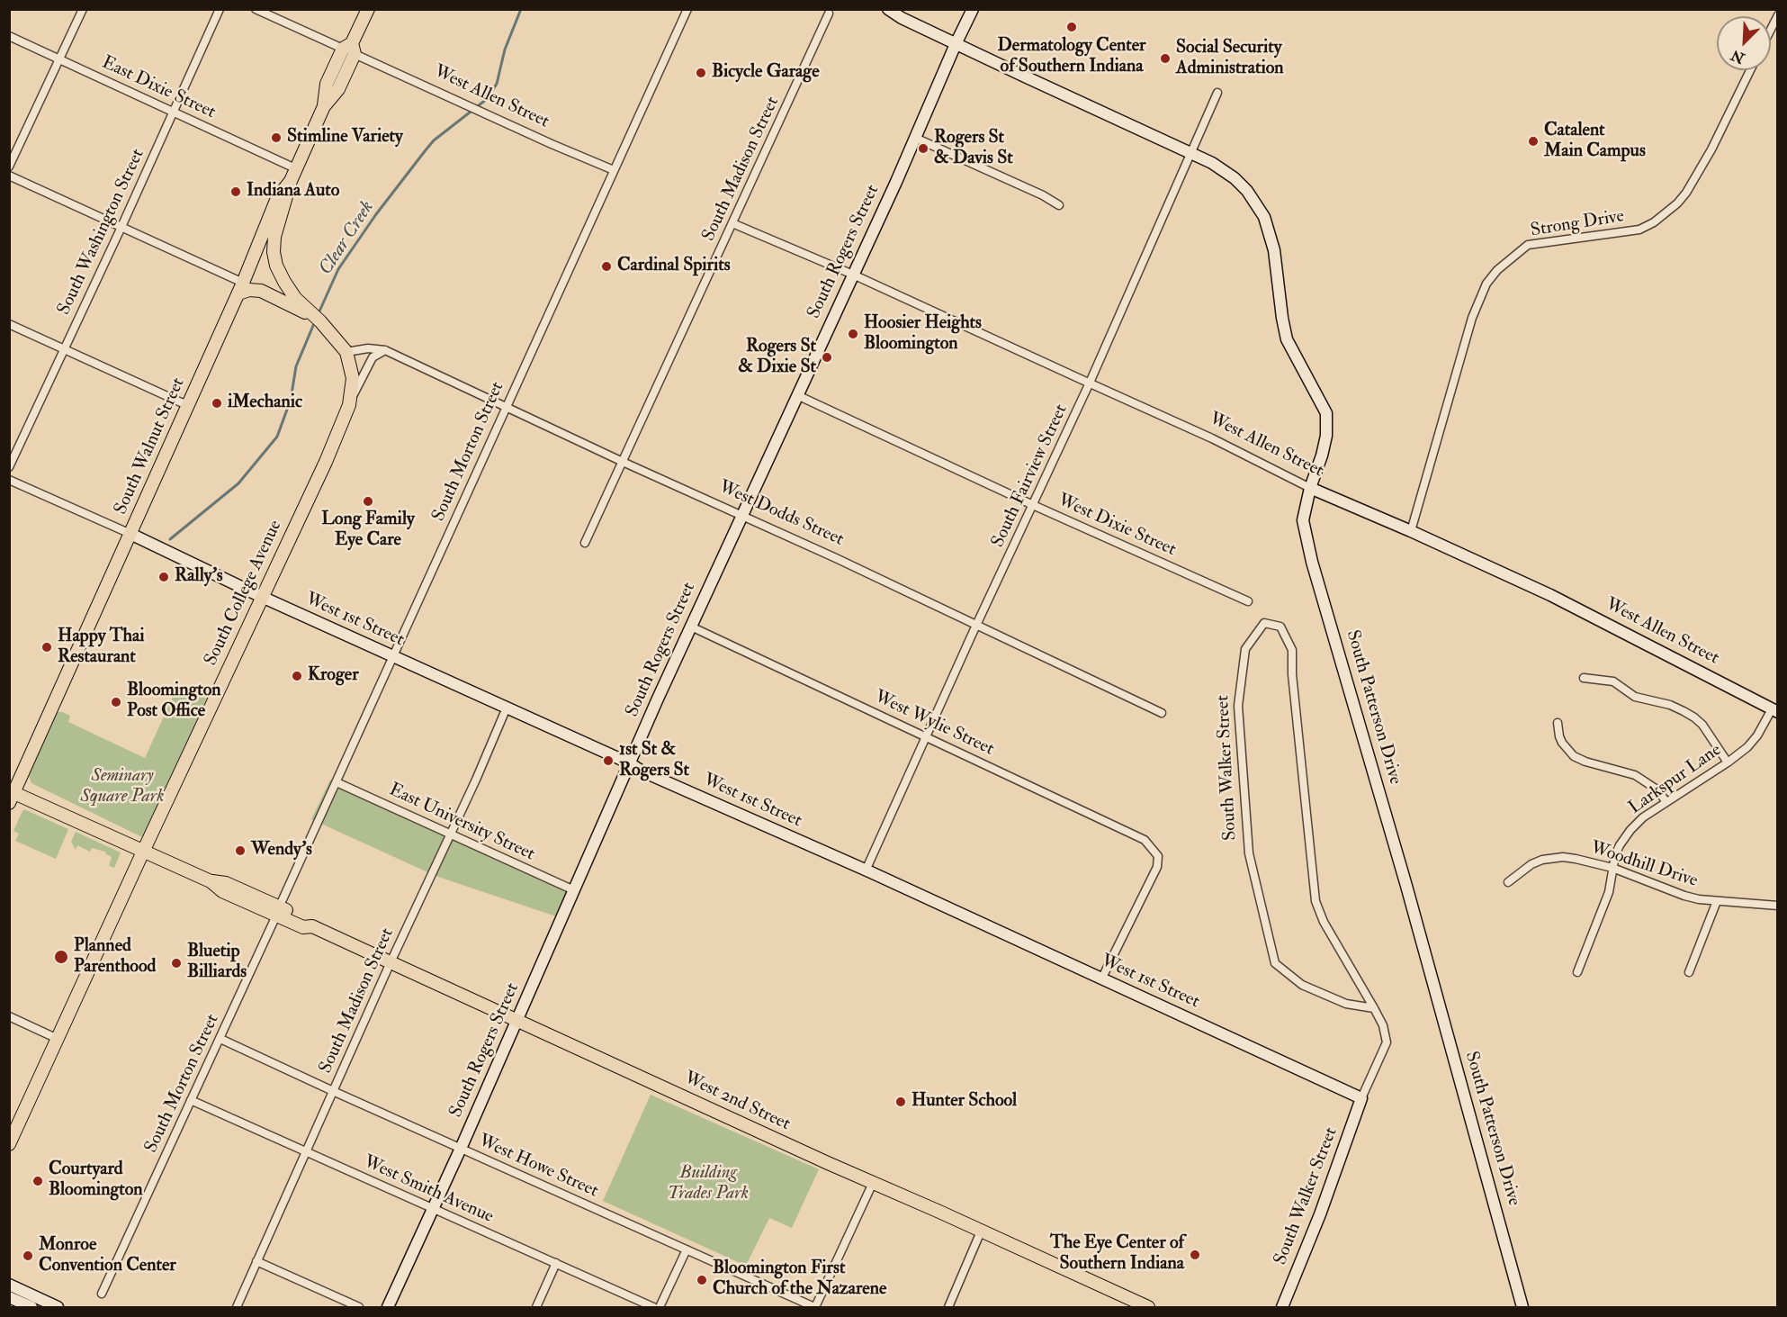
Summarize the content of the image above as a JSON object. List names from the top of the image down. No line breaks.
{"streets":{"main road":["South Walnut Street","South College Avenue","West 2nd Street"],"street":["East Dixie Street","West Allen Street","South Madison Street","Strong Drive","South Washington Street","South Rogers Street","South Morton Street","South Fairview Street","West Dodds Street","West Dixie Street","West 1st Street","South Patterson Drive","West Wylie Street","South Walker Street","Larkspur Lane","East University Street","Woodhill Drive","West Howe Street","West Smith Avenue"]},"crossings":[["East Dixie Street","South Washington Street"],["East Dixie Street","South Walnut Street"],["West Allen Street","South Madison Street"],["West Allen Street","Strong Drive"],["West Allen Street","South Rogers Street"],["West Allen Street","South Walnut Street"],["West Allen Street","South Morton Street"],["West Allen Street","South Fairview Street"],["West Allen Street","South Patterson Drive"],["West Allen Street","Larkspur Lane"],["South Madison Street","West Dodds Street"],["South Madison Street","West 1st Street"],["South Madison Street","East University Street"],["South Madison Street","West 2nd Street"],["South Madison Street","West Howe Street"],["South Madison Street","West Smith Avenue"],["South Rogers Street","West Dodds Street"],["South Rogers Street","West Dixie Street"],["South Rogers Street","West 1st Street"],["South Rogers Street","South Patterson Drive"],["South Rogers Street","West Wylie Street"],["South Rogers Street","East University Street"],["South Rogers Street","West 2nd Street"],["South Rogers Street","West Howe Street"],["South Rogers Street","West Smith Avenue"],["South Walnut Street","West 1st Street"],["South Walnut Street","West 2nd Street"],["South Morton Street","West Dodds Street"],["South Morton Street","West 1st Street"],["South Morton Street","East University Street"],["South Morton Street","West 2nd Street"],["South Morton Street","West Howe Street"],["South Morton Street","West Smith Avenue"],["South Fairview Street","West Dodds Street"],["South Fairview Street","West Dixie Street"],["South Fairview Street","West 1st Street"],["South Fairview Street","South Patterson Drive"],["South Fairview Street","West Wylie Street"],["West Dodds Street","South College Avenue"],["South College Avenue","West 1st Street"],["South College Avenue","West 2nd Street"],["West 1st Street","West Wylie Street"],["West 1st Street","South Walker Street"],["Larkspur Lane","Woodhill Drive"]],"water":["Clear Creek"],"parks":["Seminary Square Park","Building Trades Park"],"places":["Dermatology Center of Southern Indiana","Social Security Administration","Bicycle Garage","Stimline Variety","Catalent Main Campus","Rogers St & Davis St","Indiana Auto","Cardinal Spirits","Hoosier Heights Bloomington","Rogers St & Dixie St","iMechanic","Long Family Eye Care","Rally's","Happy Thai Restaurant","Kroger","Bloomington Post Office","1st St & Rogers St","Wendy's","Planned Parenthood","Bluetip Billiards","Hunter School","Courtyard Bloomington","The Eye Center of Southern Indiana","Monroe Convention Center","Bloomington First Church of the Nazarene"],"north":"bottom left"}
